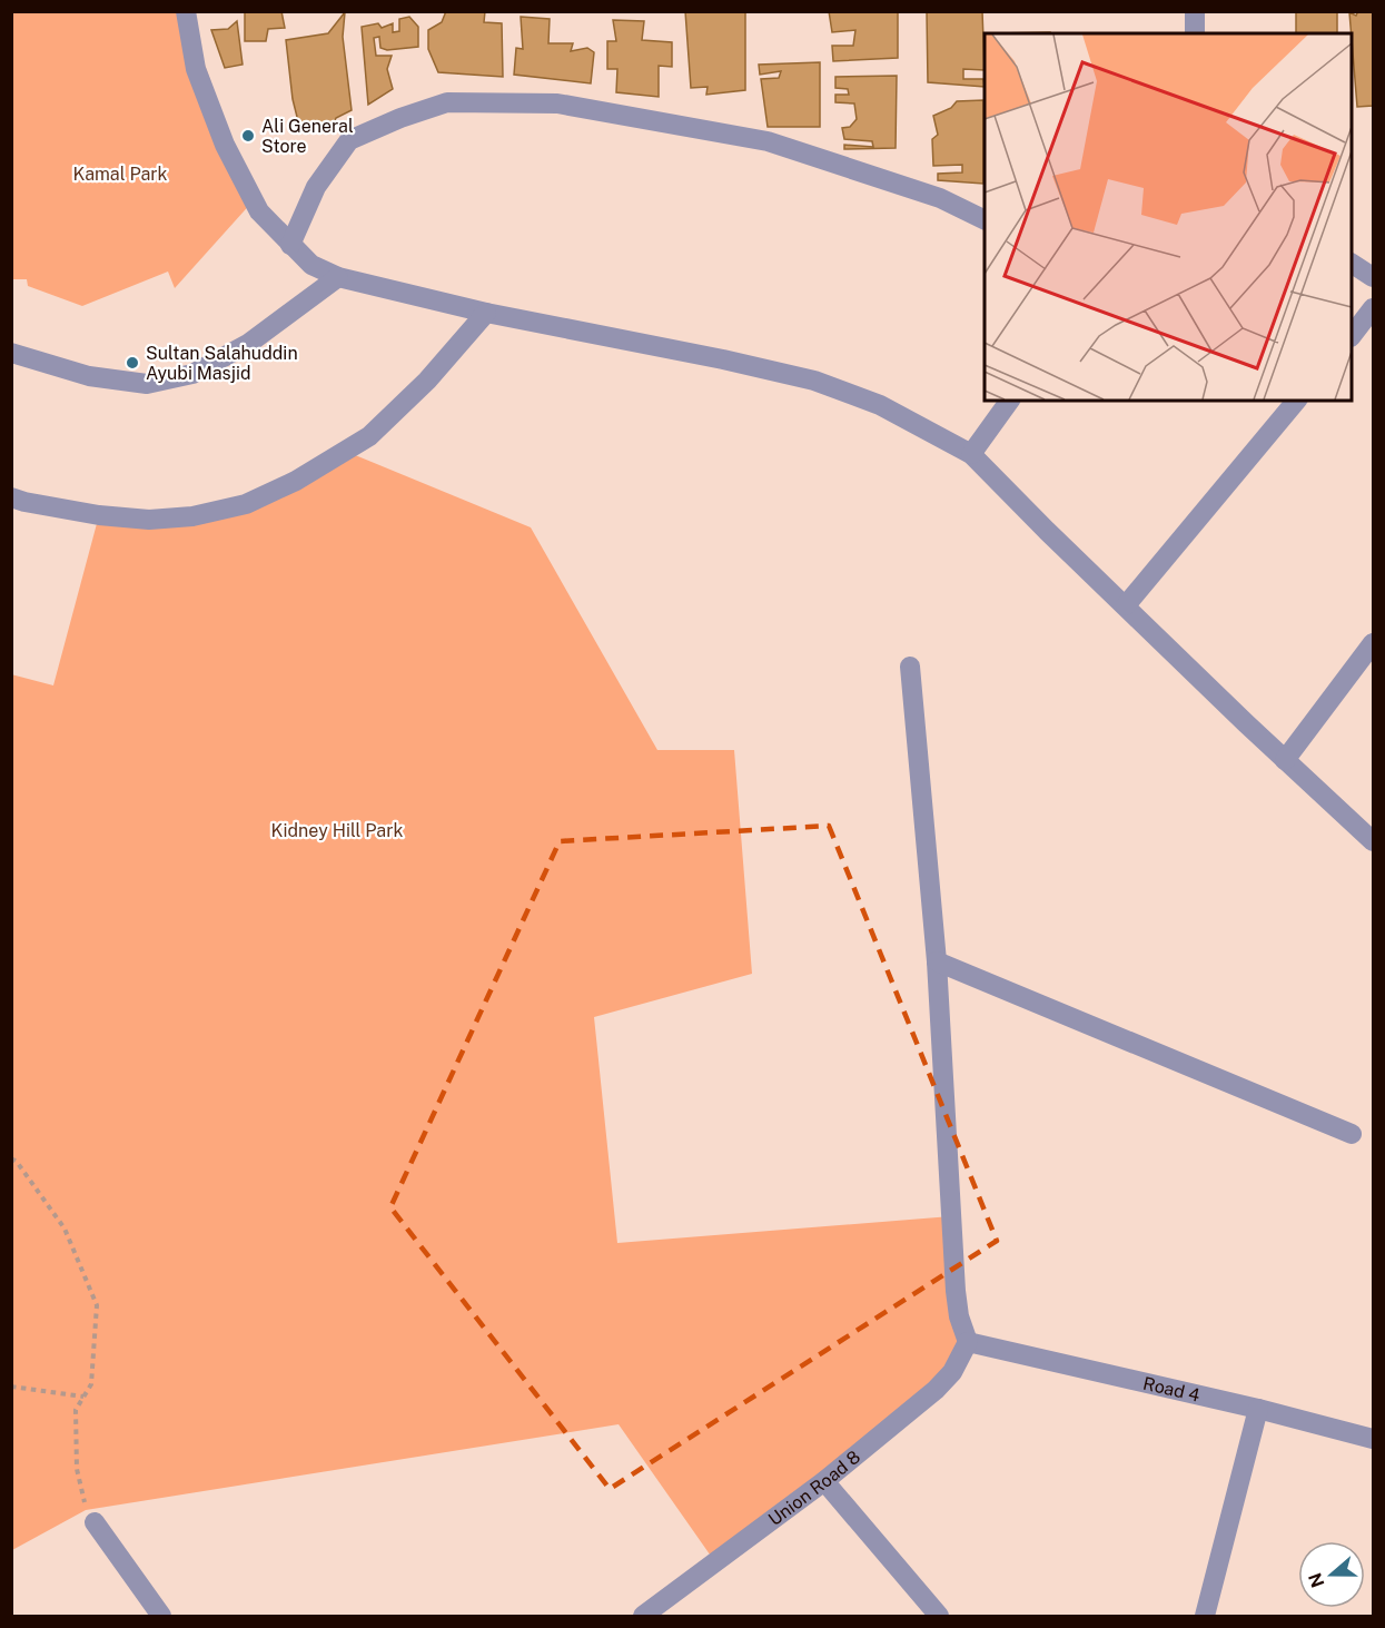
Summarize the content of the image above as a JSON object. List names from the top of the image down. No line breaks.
{"streets":{"street":["Road 4","Union Road 8"]},"crossings":[["Road 4","Union Road 8"]],"parks":["Kamal Park","Kidney Hill Park"],"places":["Ali General Store","Sultan Salahuddin Ayubi Masjid"],"north":"left"}
